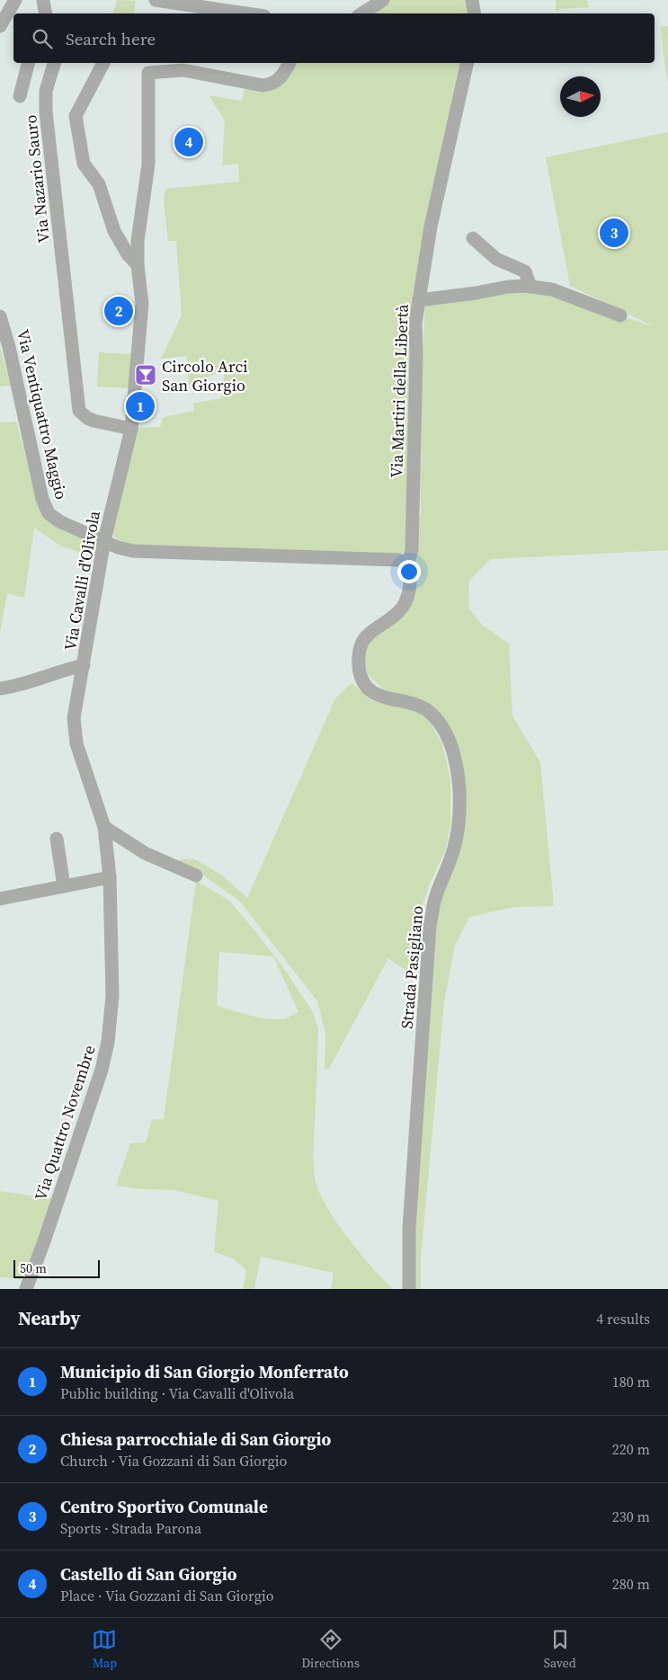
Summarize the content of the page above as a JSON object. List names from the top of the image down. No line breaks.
{"streets":{"street":["Via Nazario Sauro","Via Martiri della Libertà","Via Ventiquattro Maggio","Via Cavalli d'Olivola","Strada Pasigliano","Via Quattro Novembre"]},"crossings":[["Via Nazario Sauro","Via Cavalli d'Olivola"],["Via Martiri della Libertà","Strada Pasigliano"],["Via Ventiquattro Maggio","Via Cavalli d'Olivola"],["Via Cavalli d'Olivola","Via Quattro Novembre"]],"places":{"bar":["Circolo Arci San Giorgio"]},"scale_bar":"50 m","north":"right","page":{"search":"Search here","pins":["4","3","2","1"],"scale":"50 m","heading":["Nearby","4 results"],"list":[{"mark":"1","name":"Municipio di San Giorgio Monferrato","note":"Public building · Via Cavalli d'Olivola","value":"180 m"},{"mark":"2","name":"Chiesa parrocchiale di San Giorgio","note":"Church · Via Gozzani di San Giorgio","value":"220 m"},{"mark":"3","name":"Centro Sportivo Comunale","note":"Sports · Strada Parona","value":"230 m"},{"mark":"4","name":"Castello di San Giorgio","note":"Place · Via Gozzani di San Giorgio","value":"280 m"}],"nav":["Map","Directions","Saved"]}}
